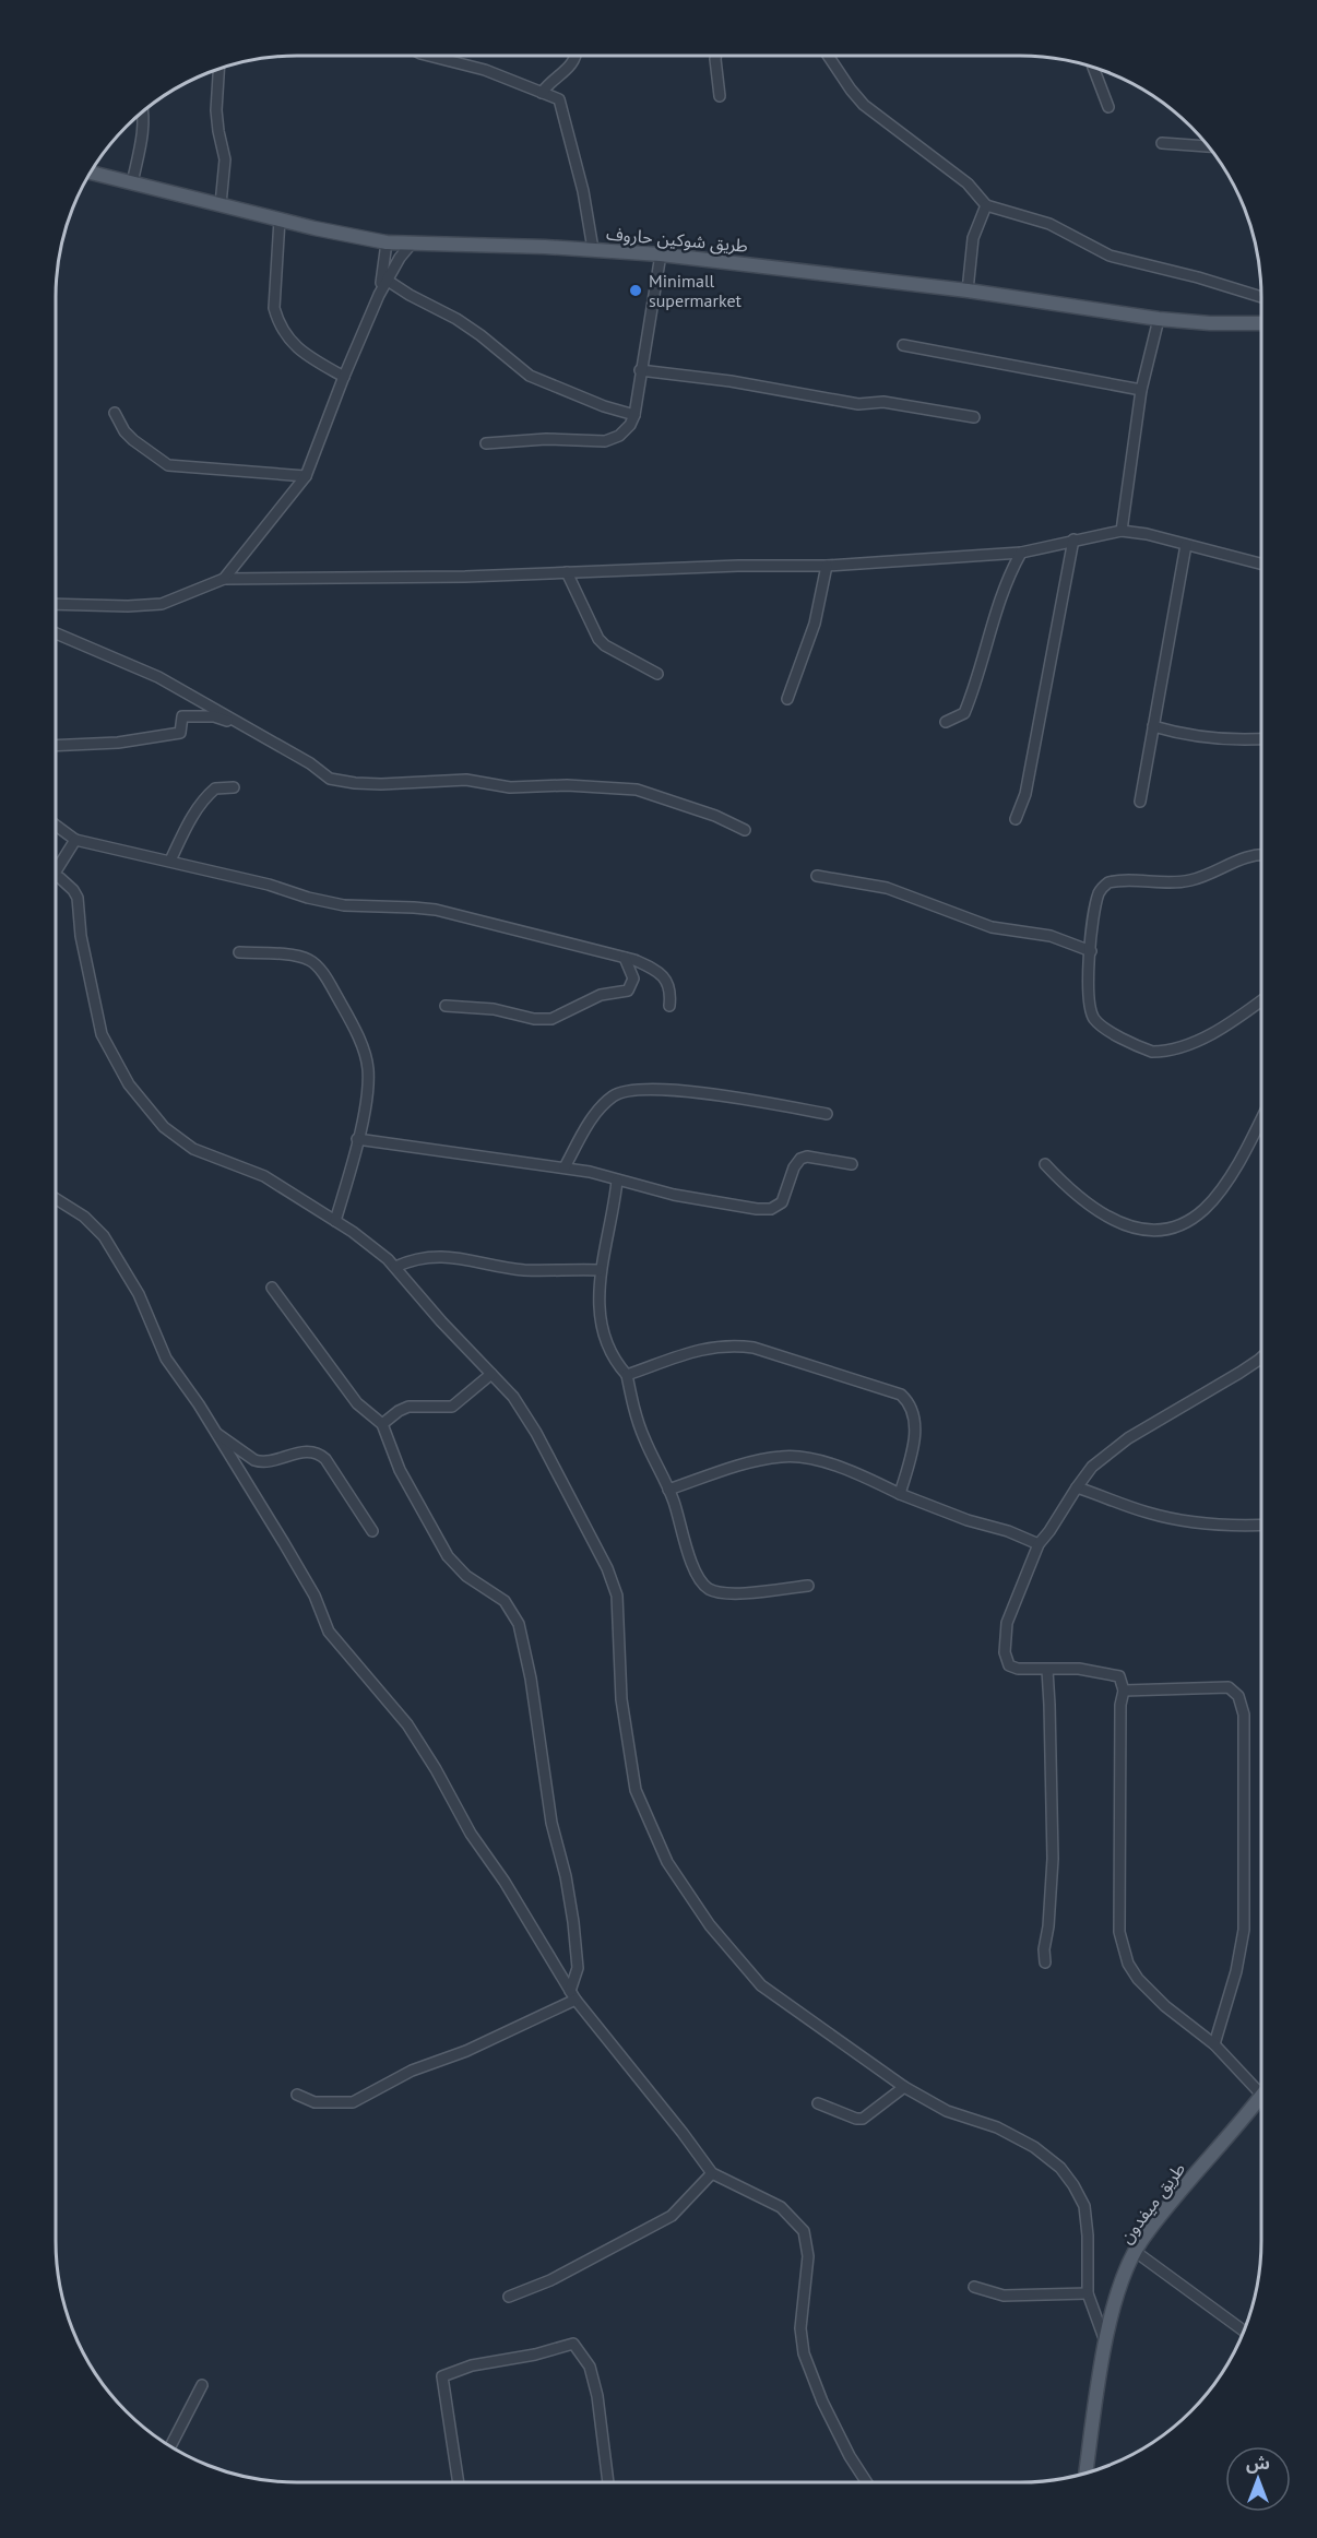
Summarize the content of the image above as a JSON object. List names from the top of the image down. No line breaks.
{"streets":{"main road":["طريق شوكين حاروف","طريق ميفدون"]},"places":["Minimall supermarket"],"north":"top"}
